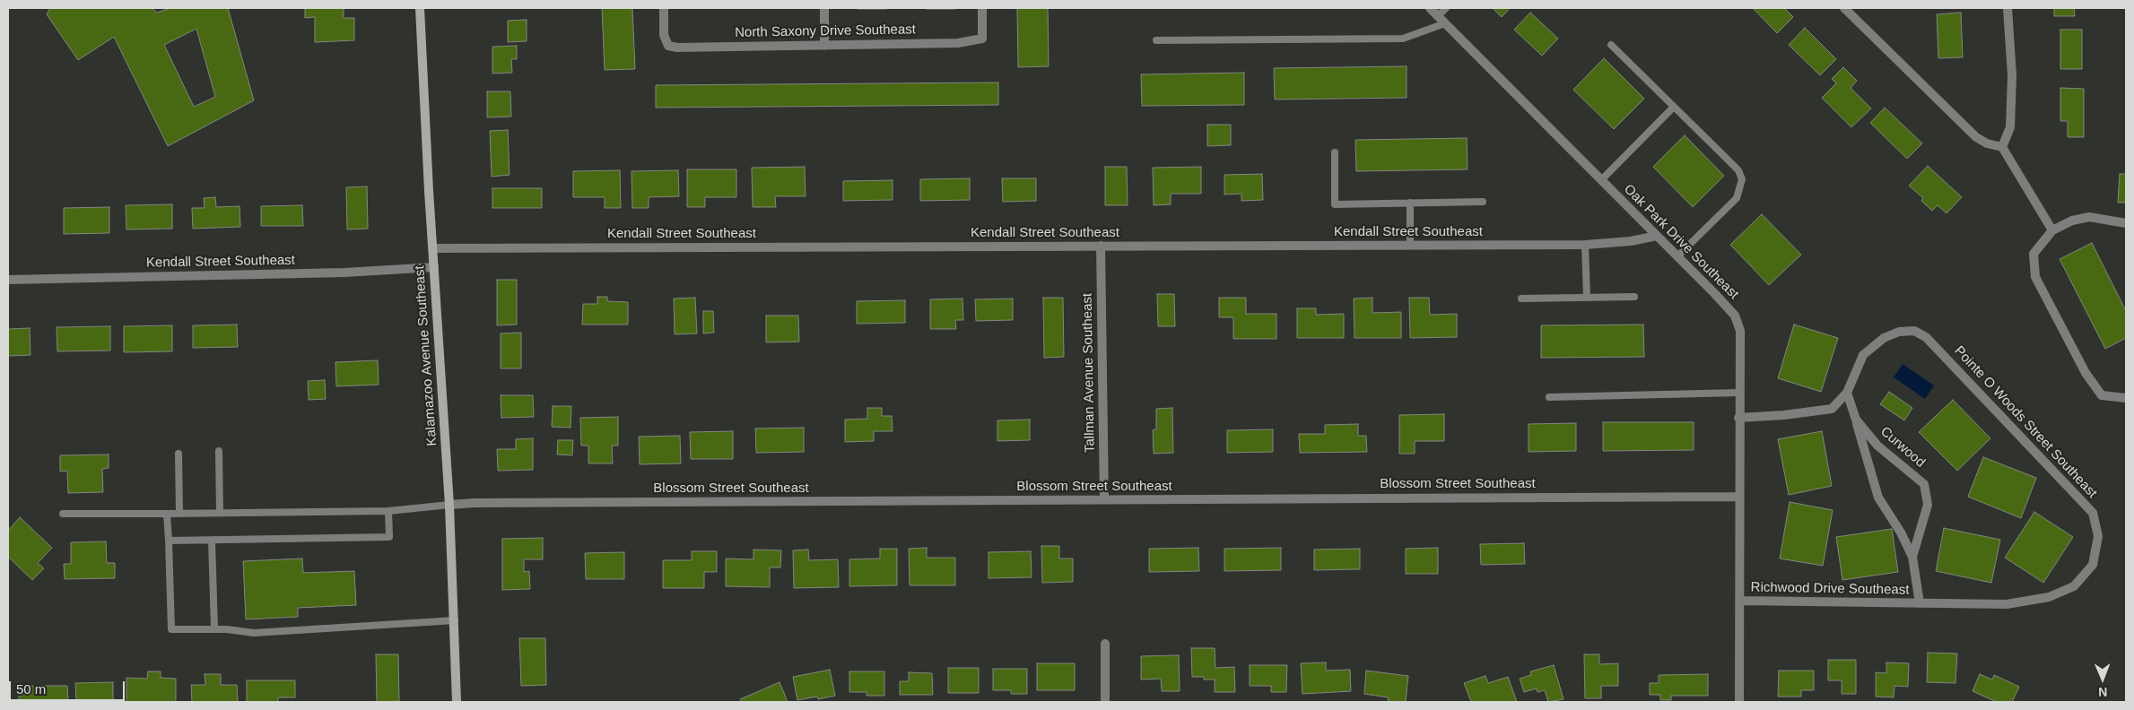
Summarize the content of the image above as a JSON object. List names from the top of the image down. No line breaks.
{"streets":{"main road":["Kalamazoo Avenue Southeast"],"street":["North Saxony Drive Southeast","Kendall Street Southeast","Oak Park Drive Southeast","Tallman Avenue Southeast","Pointe O Woods Street Southeast","Curwood","Blossom Street Southeast","Richwood Drive Southeast"]},"crossings":[["Kendall Street Southeast","Oak Park Drive Southeast"],["Kendall Street Southeast","Kalamazoo Avenue Southeast"],["Kendall Street Southeast","Tallman Avenue Southeast"],["Oak Park Drive Southeast","Blossom Street Southeast"],["Oak Park Drive Southeast","Richwood Drive Southeast"],["Kalamazoo Avenue Southeast","Blossom Street Southeast"],["Tallman Avenue Southeast","Blossom Street Southeast"],["Pointe O Woods Street Southeast","Curwood"],["Pointe O Woods Street Southeast","Richwood Drive Southeast"],["Curwood","Richwood Drive Southeast"]],"scale_bar":"50 m","north":"bottom"}
